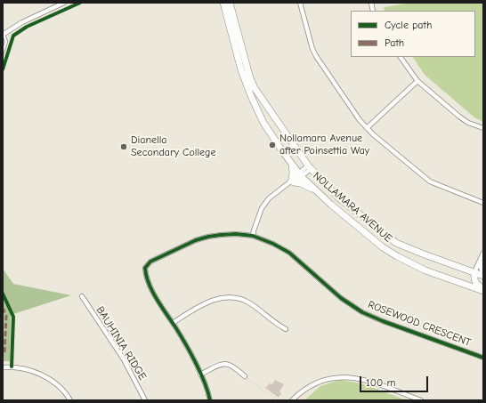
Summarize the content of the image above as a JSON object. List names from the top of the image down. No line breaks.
{"streets":{"main road":["NOLLAMARA AVENUE"],"street":["ROSEWOOD CRESCENT","BAUHINIA RIDGE"]},"places":["Nollamara Avenue after Poinsettia Way","Dianella Secondary College"],"legend":["Cycle path","Path"],"scale_bar":"100 m"}
